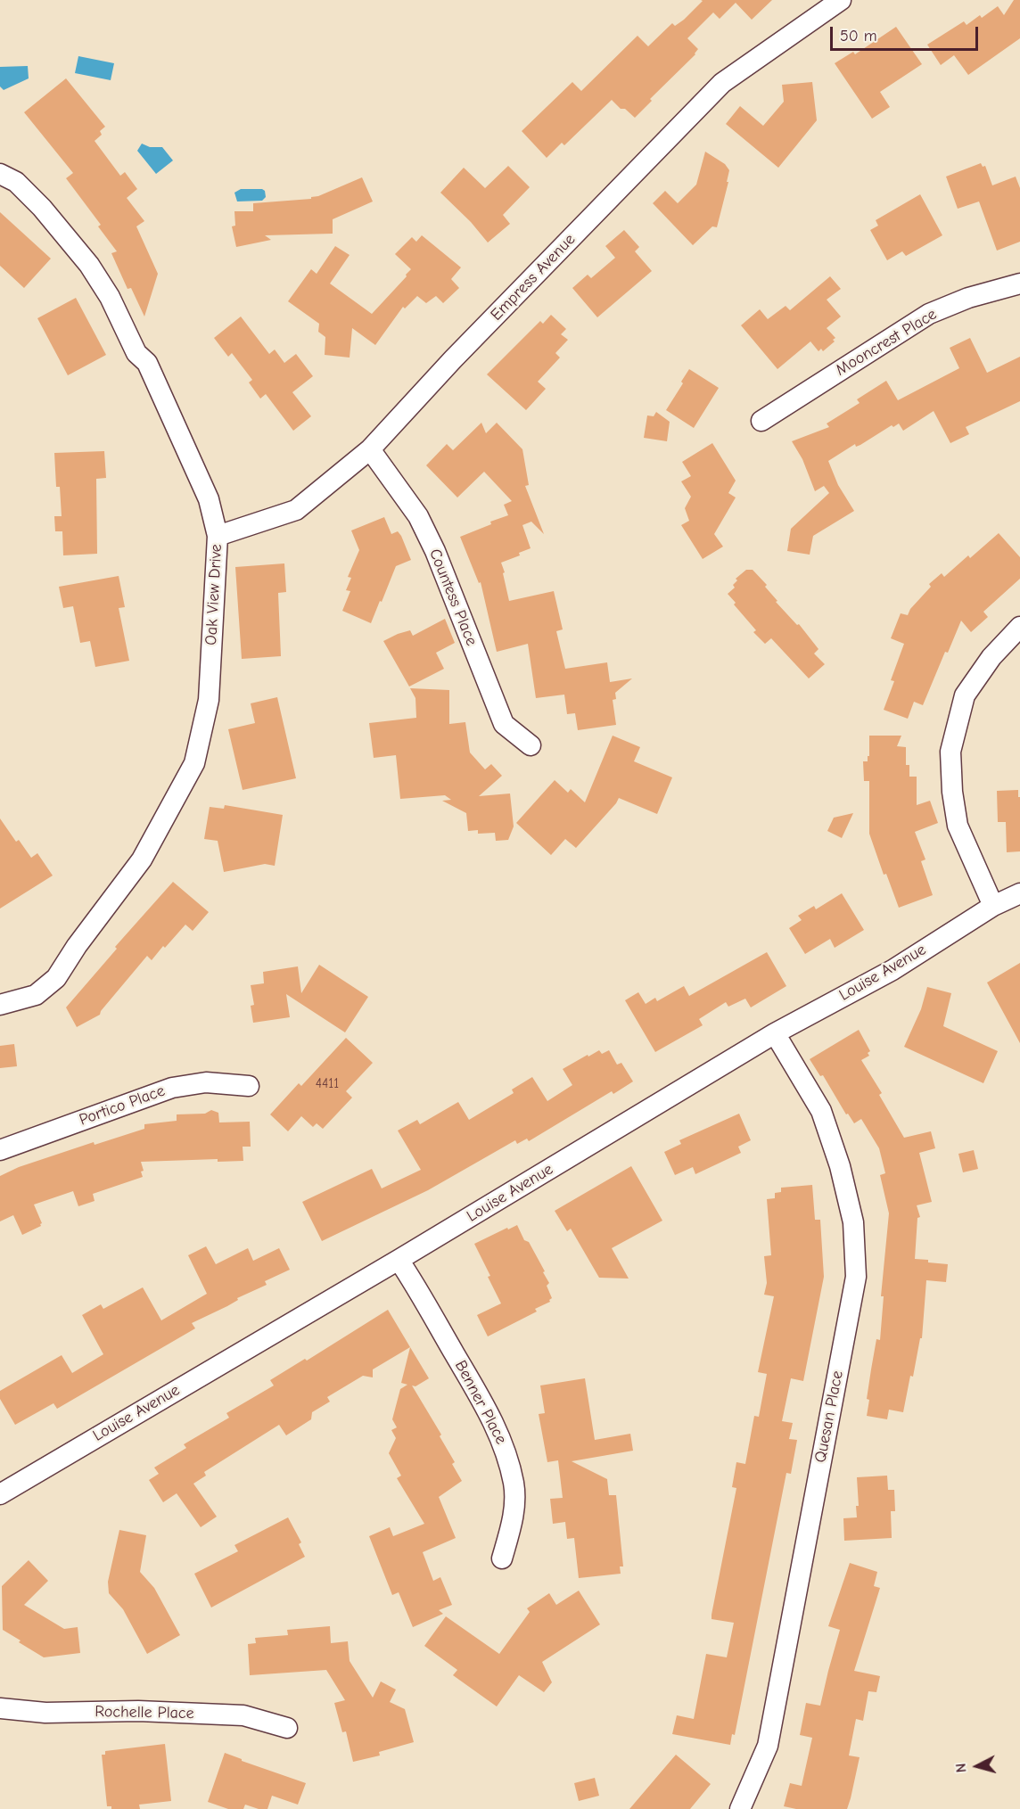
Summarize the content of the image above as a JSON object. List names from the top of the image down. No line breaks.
{"streets":{"street":["Empress Avenue","Mooncrest Place","Oak View Drive","Countess Place","Louise Avenue","Portico Place","Benner Place","Quesan Place","Rochelle Place"]},"crossings":[["Empress Avenue","Oak View Drive"],["Empress Avenue","Countess Place"],["Louise Avenue","Benner Place"],["Louise Avenue","Quesan Place"]],"house_numbers":["4411"],"scale_bar":"50 m","north":"left"}
